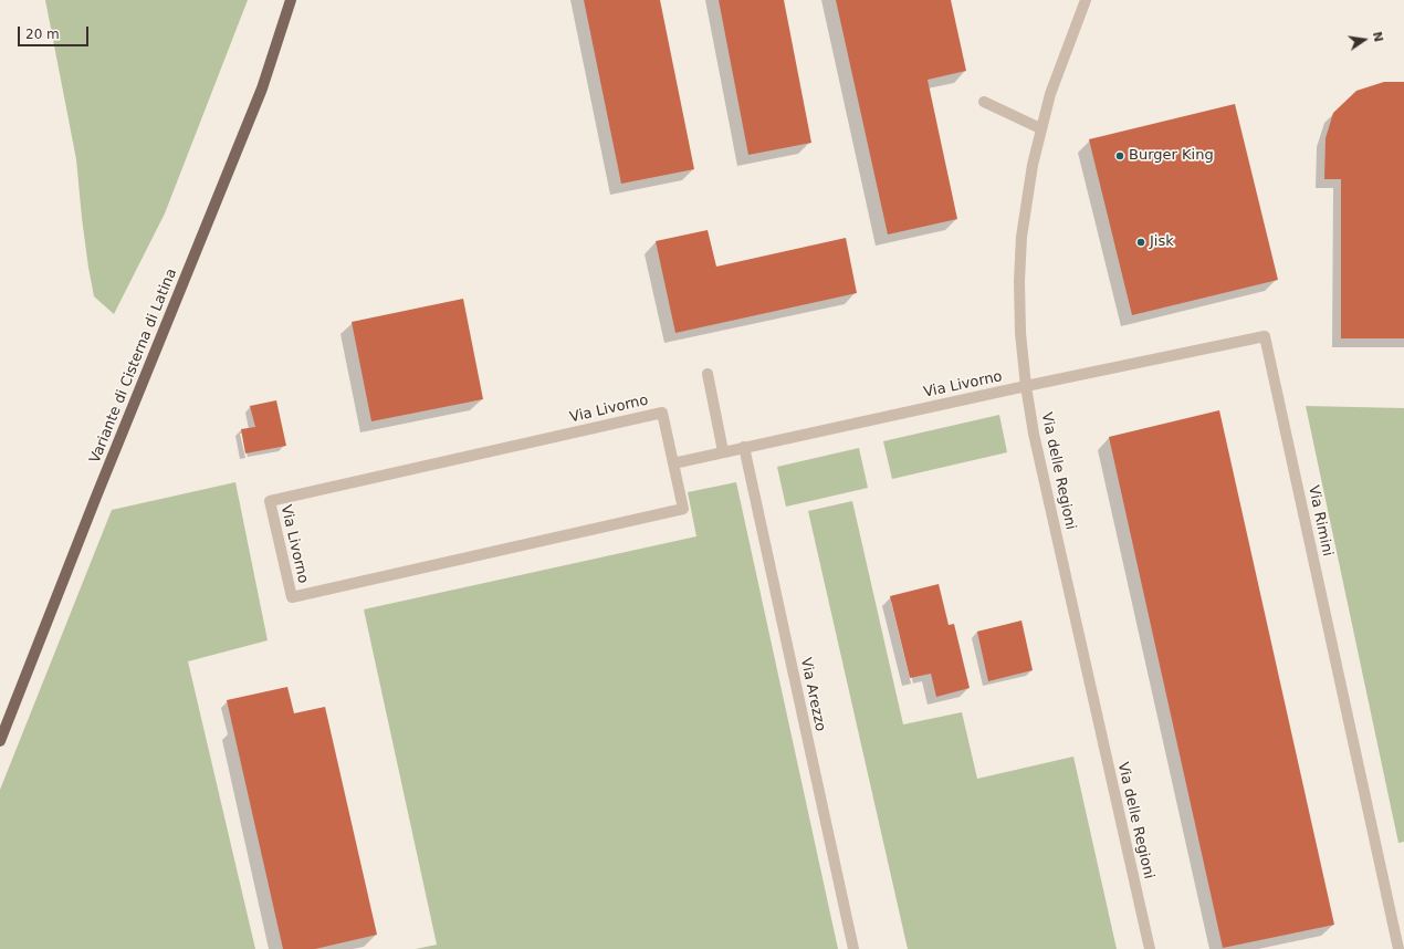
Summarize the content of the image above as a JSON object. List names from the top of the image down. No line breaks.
{"streets":{"main road":["Variante di Cisterna di Latina"],"street":["Via Livorno","Via delle Regioni","Via Rimini","Via Arezzo"]},"crossings":[["Via Livorno","Via delle Regioni"],["Via Livorno","Via Rimini"],["Via Livorno","Via Arezzo"],["Via delle Regioni","Via Rimini"]],"places":["Burger King","Jisk"],"scale_bar":"20 m","north":"right"}
